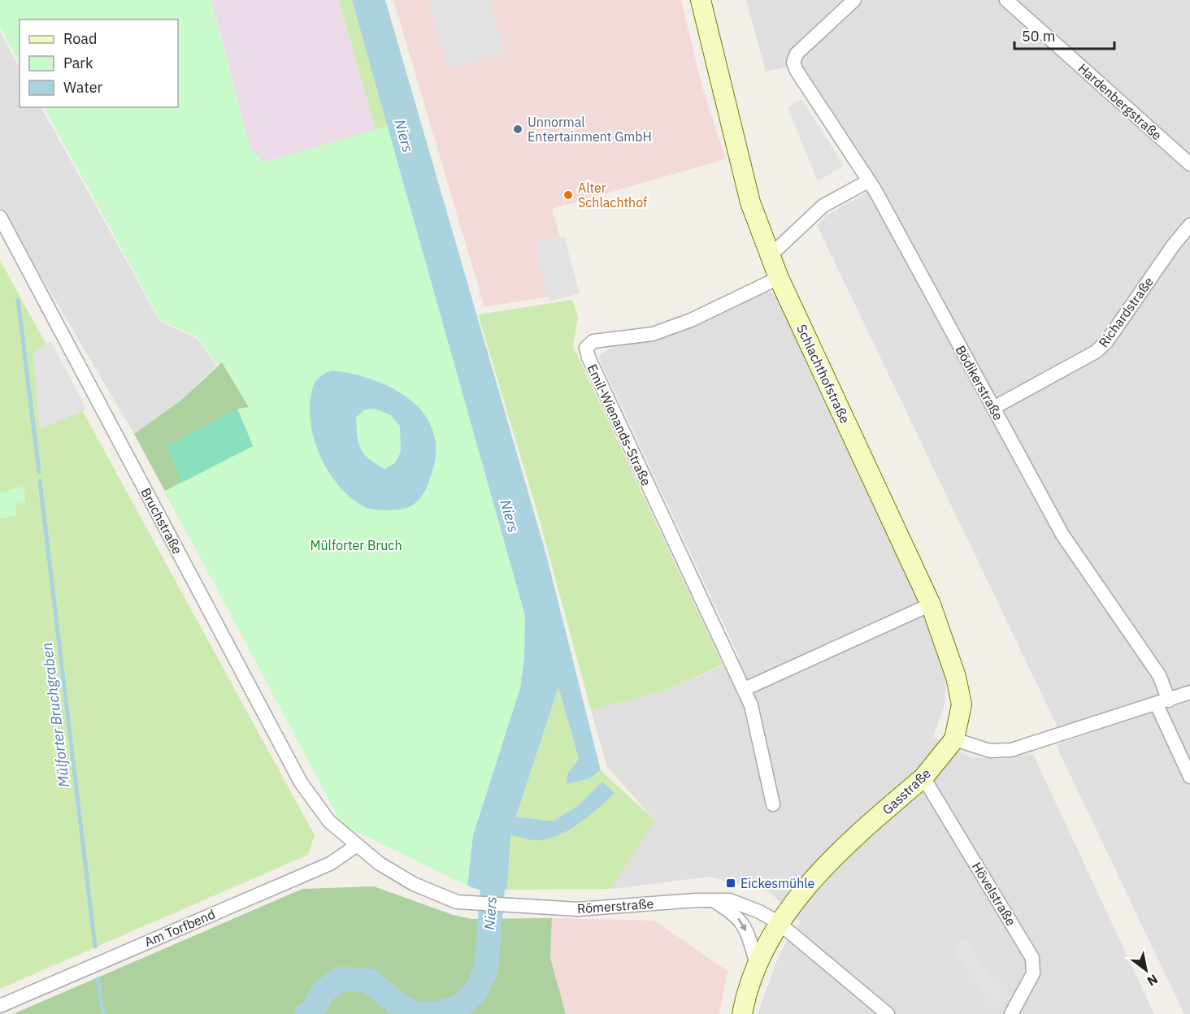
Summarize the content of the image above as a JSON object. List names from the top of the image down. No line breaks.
{"streets":{"main road":["Schlachthofstraße","Gasstraße"],"street":["Hardenbergstraße","Richardstraße","Bödikerstraße","Emil-Wienands-Straße","Bruchstraße","Hövelstraße","Römerstraße","Am Torfbend"]},"crossings":[["Richardstraße","Bödikerstraße"],["Schlachthofstraße","Emil-Wienands-Straße"],["Schlachthofstraße","Gasstraße"],["Bruchstraße","Römerstraße"],["Gasstraße","Hövelstraße"],["Gasstraße","Römerstraße"],["Römerstraße","Am Torfbend"]],"water":["Niers","Mülforter Bruchgraben"],"parks":["Mülforter Bruch"],"places":{"other":["Unnormal Entertainment GmbH","Alter Schlachthof"],"transit":["Eickesmühle"]},"legend":["Road","Park","Water"],"scale_bar":"50 m","north":"bottom right"}
